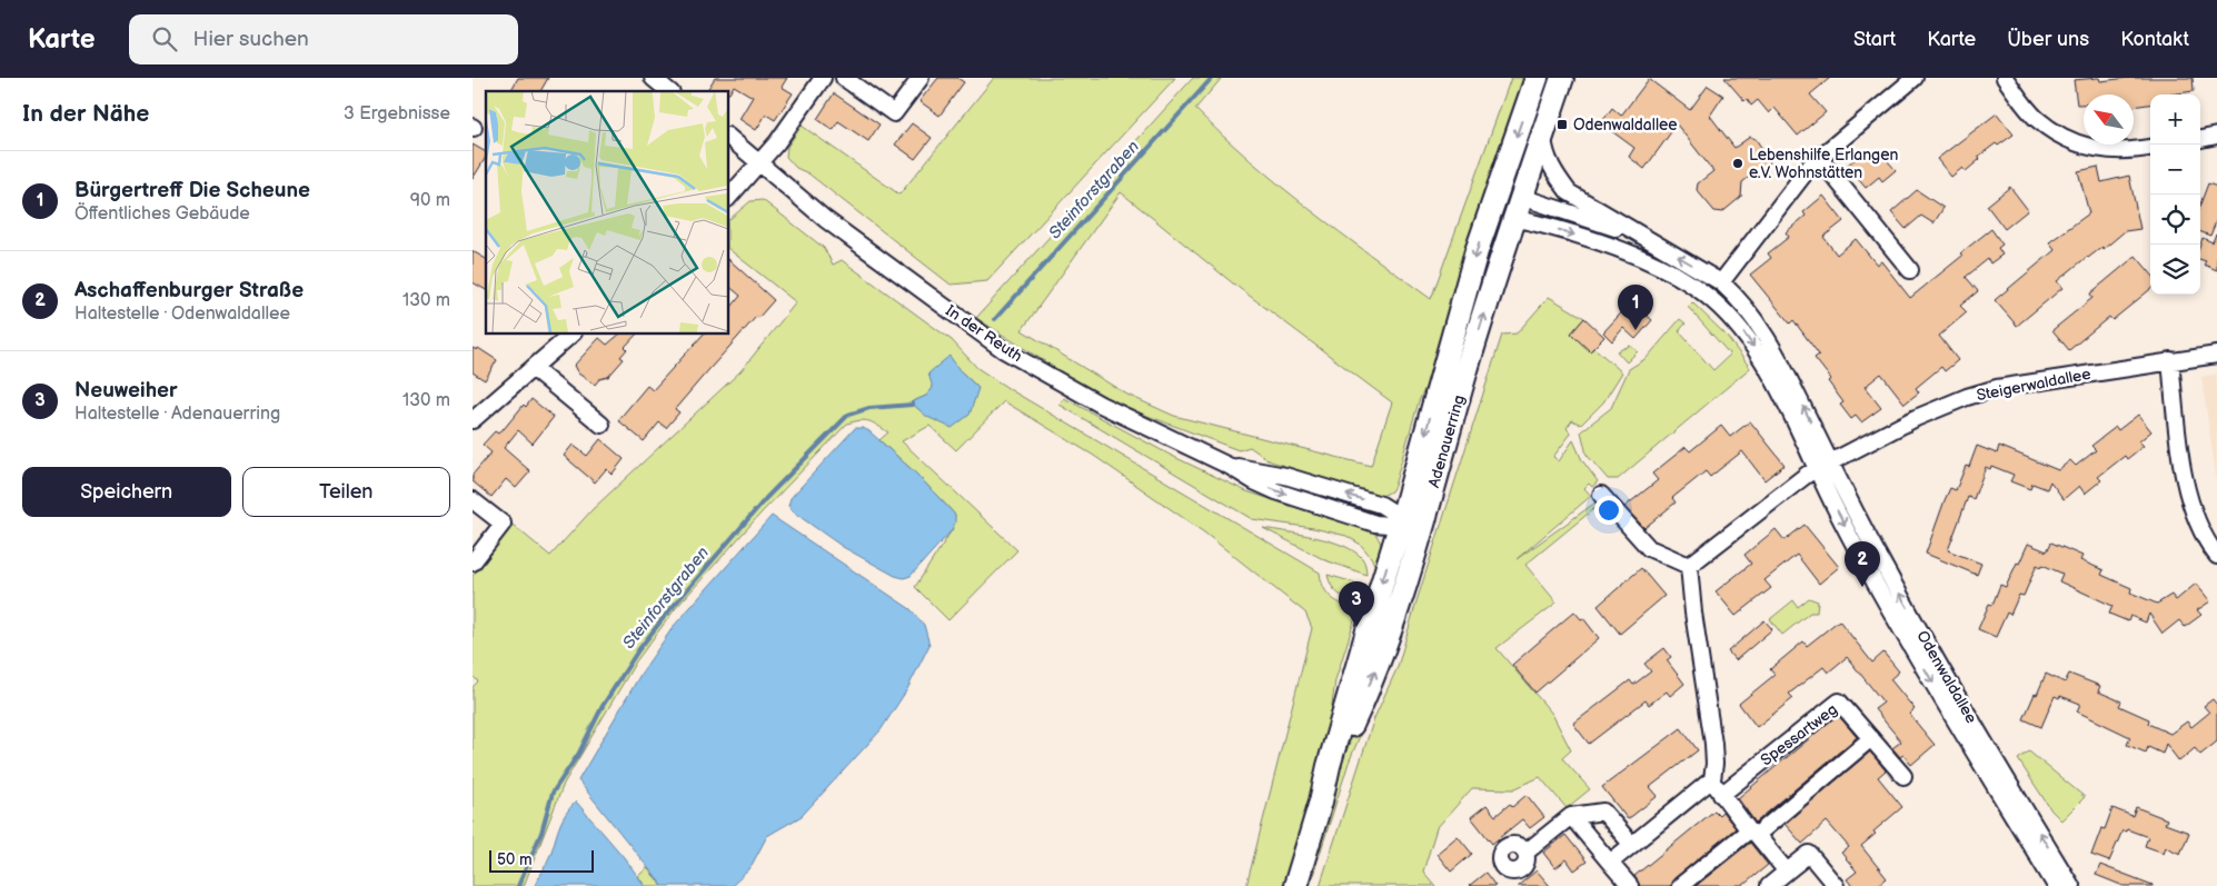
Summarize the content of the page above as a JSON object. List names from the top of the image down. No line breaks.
{"streets":{"main road":["Adenauerring"],"street":["In der Reuth","Steigerwaldallee","Odenwaldallee","Spessartweg"]},"crossings":[["In der Reuth","Adenauerring"],["Steigerwaldallee","Odenwaldallee"],["Adenauerring","Odenwaldallee"]],"water":["Steinforstgraben"],"places":{"transit":["Odenwaldallee"],"other":["Lebenshilfe Erlangen e.V. Wohnstätten"]},"scale_bar":"50 m","north":"top left","page":{"header":"Karte","search":"Hier suchen","nav":["Start","Karte","Über uns","Kontakt"],"heading":["In der Nähe","3 Ergebnisse"],"map_buttons":["+","−"],"list":[{"mark":"1","name":"Bürgertreff Die Scheune","note":"Öffentliches Gebäude","value":"90 m"},{"mark":"2","name":"Aschaffenburger Straße","note":"Haltestelle · Odenwaldallee","value":"130 m"},{"mark":"3","name":"Neuweiher","note":"Haltestelle · Adenauerring","value":"130 m"}],"pins":["1","2","3"],"buttons":["Speichern","Teilen"],"scale":"50 m"}}
